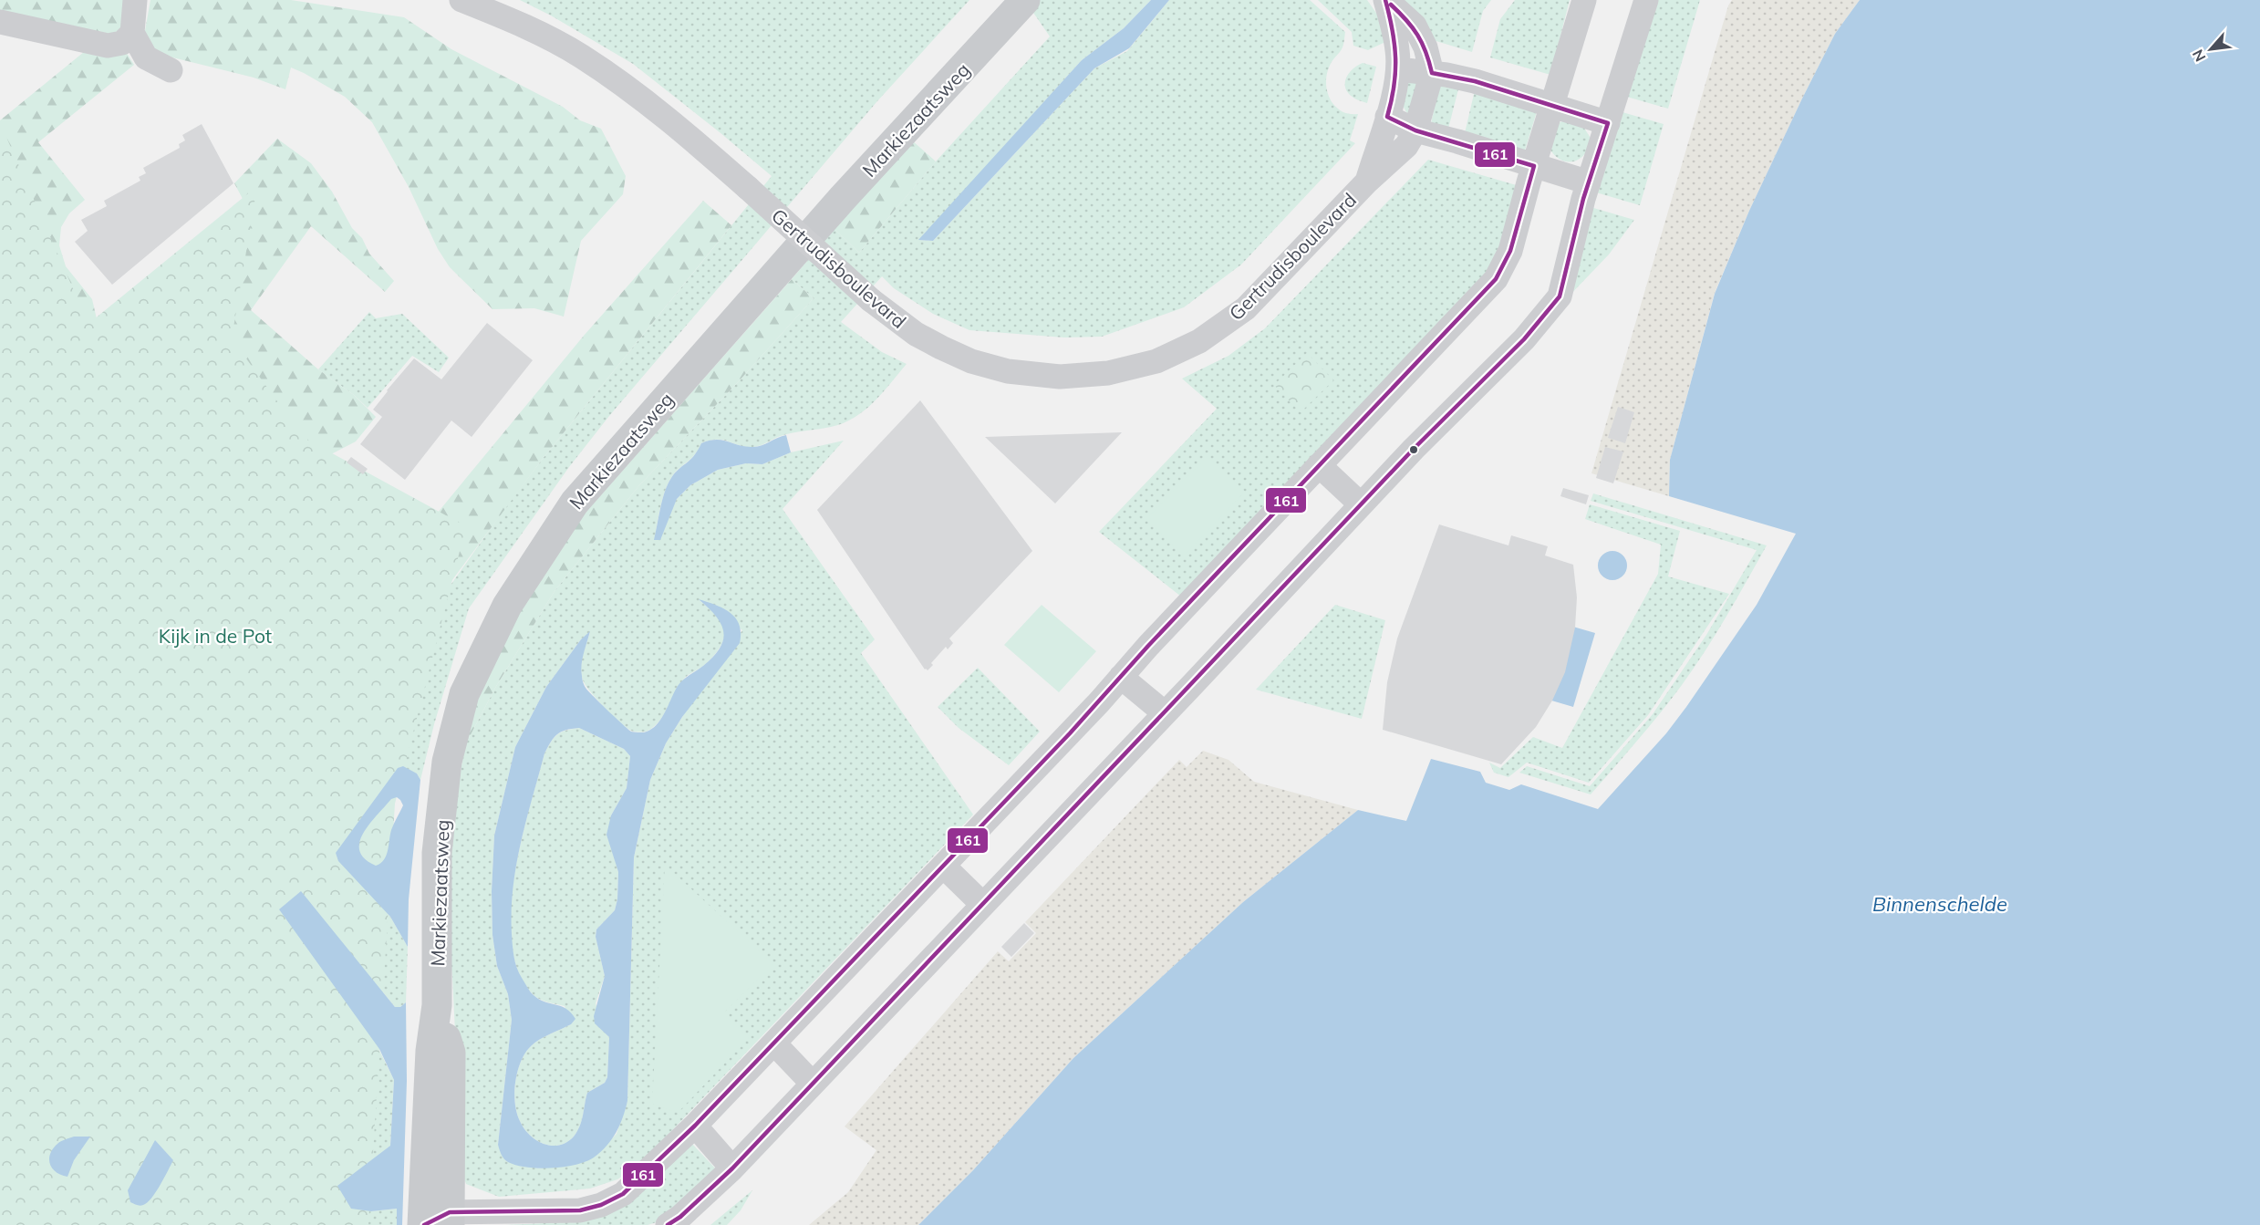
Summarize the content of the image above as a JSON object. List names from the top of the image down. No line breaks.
{"streets":{"main road":["Markiezaatsweg"],"street":["Gertrudisboulevard"]},"water":["Binnenschelde"],"parks":["Kijk in de Pot"],"lines":["transit line 161"],"north":"bottom left"}
